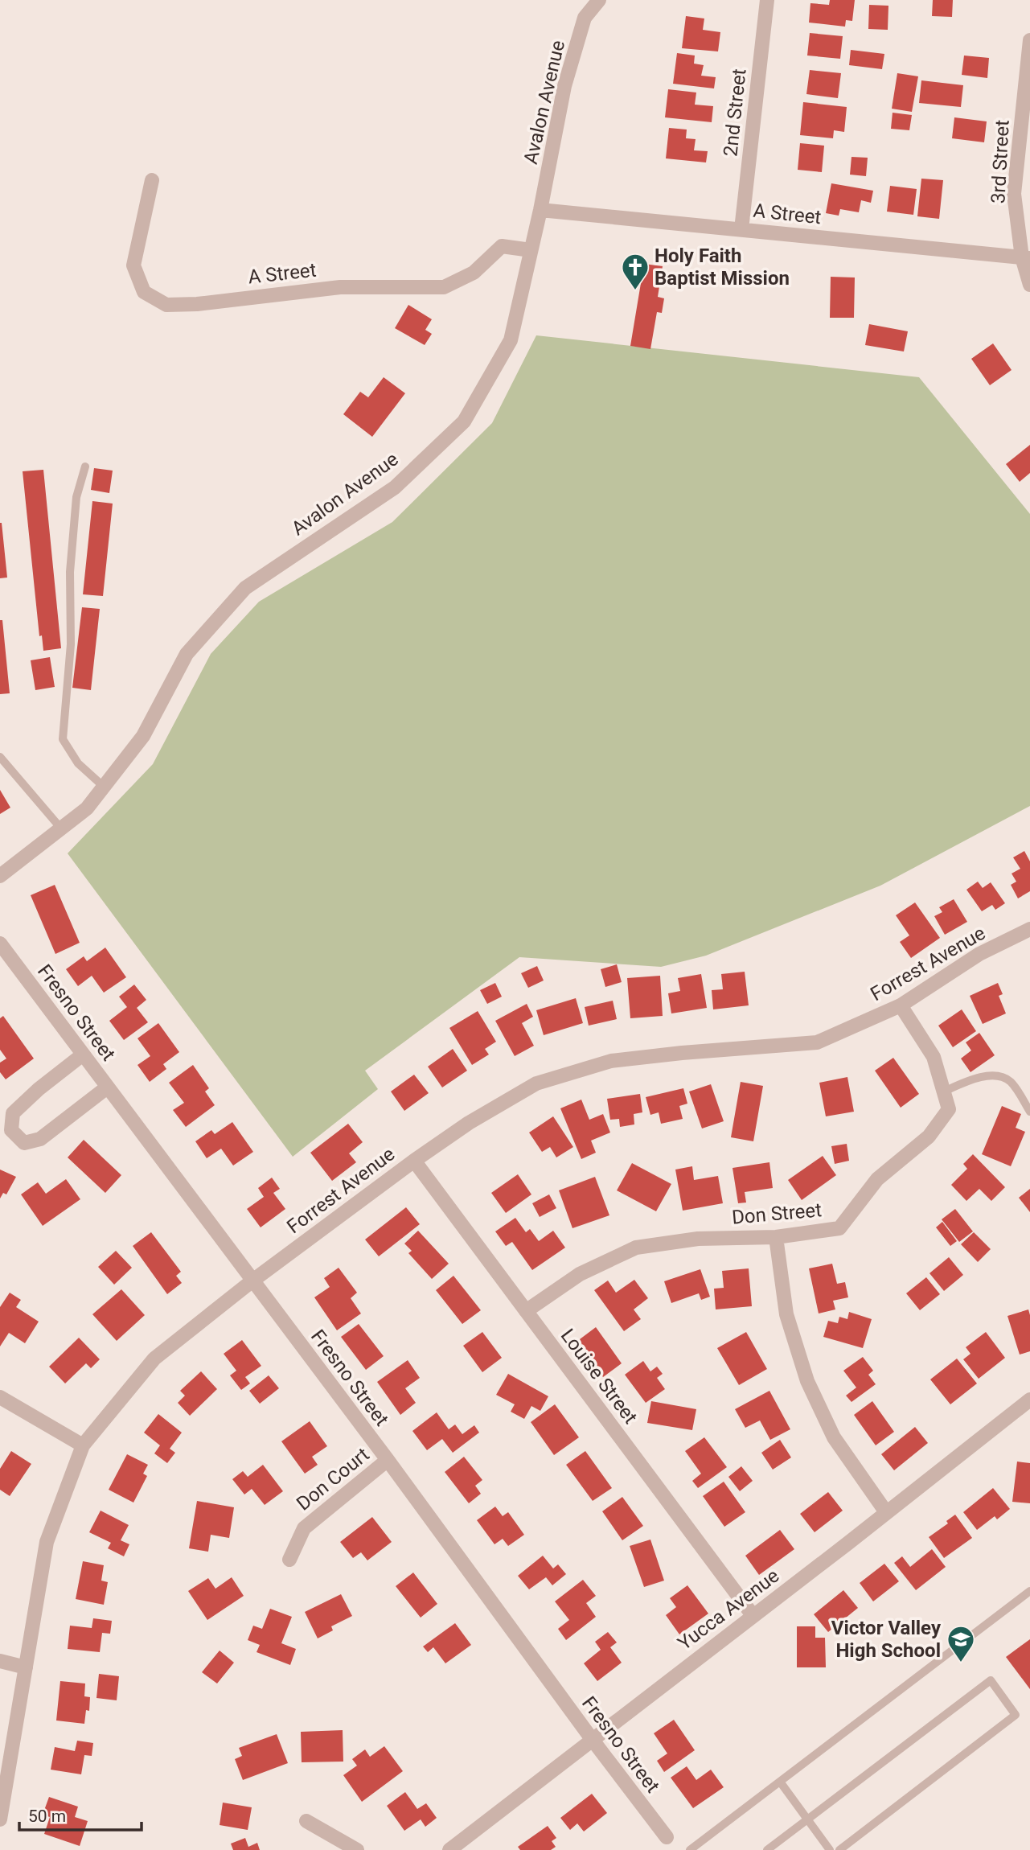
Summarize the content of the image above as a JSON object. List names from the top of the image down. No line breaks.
{"streets":{"street":["Avalon Avenue","2nd Street","3rd Street","A Street","Forrest Avenue","Fresno Street","Don Street","Louise Street","Don Court","Yucca Avenue"]},"crossings":[["Avalon Avenue","A Street"],["2nd Street","A Street"],["3rd Street","A Street"],["Forrest Avenue","Fresno Street"],["Forrest Avenue","Don Street"],["Forrest Avenue","Louise Street"],["Fresno Street","Don Court"],["Fresno Street","Yucca Avenue"],["Don Street","Louise Street"],["Louise Street","Yucca Avenue"]],"places":{"church":["Holy Faith Baptist Mission"],"school or university":["Victor Valley High School"]},"scale_bar":"50 m"}
